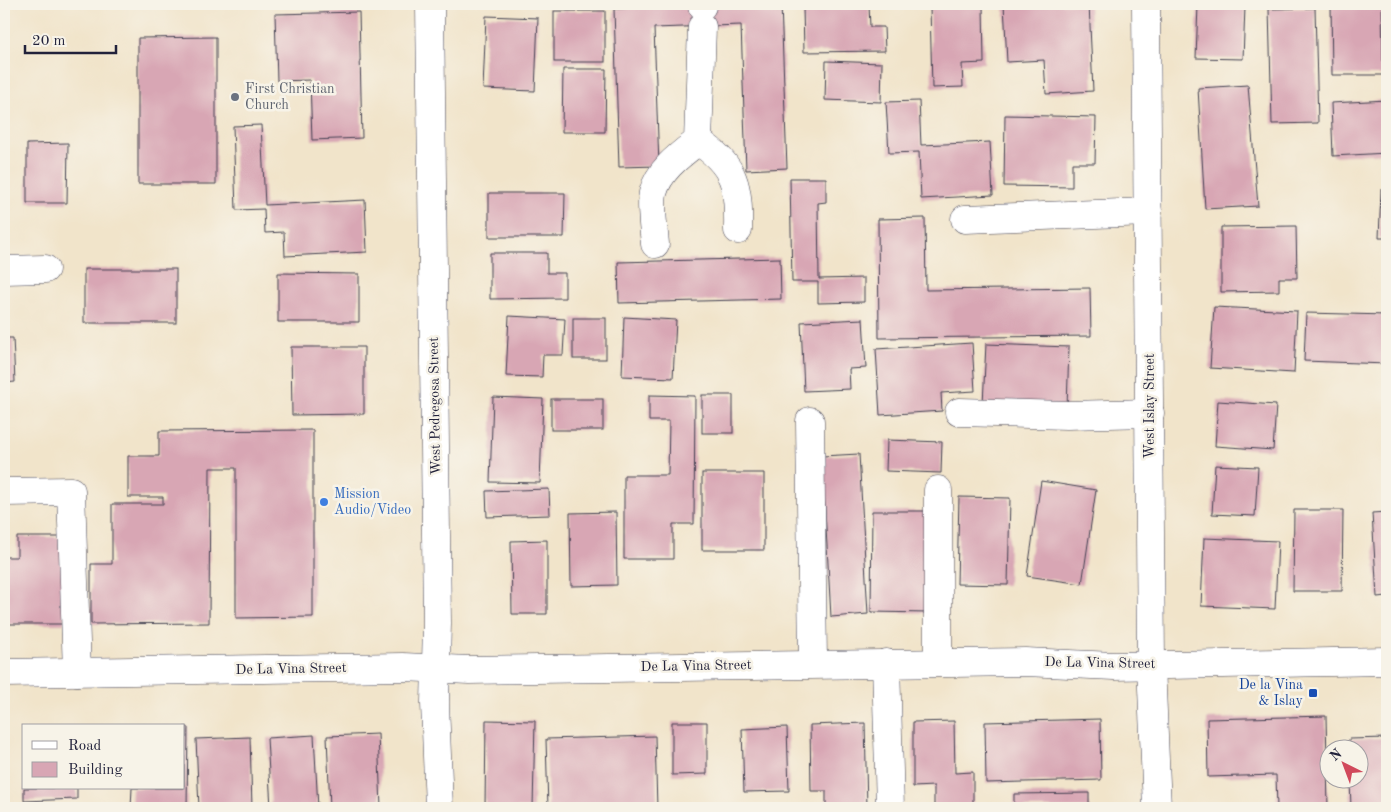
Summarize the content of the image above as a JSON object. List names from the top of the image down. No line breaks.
{"streets":{"street":["West Pedregosa Street","West Islay Street","De La Vina Street"]},"crossings":[["West Pedregosa Street","De La Vina Street"],["West Islay Street","De La Vina Street"]],"places":{"other":["First Christian Church","Mission Audio/Video"],"transit":["De la Vina & Islay"]},"legend":["Road","Building"],"scale_bar":"20 m","north":"top left"}
